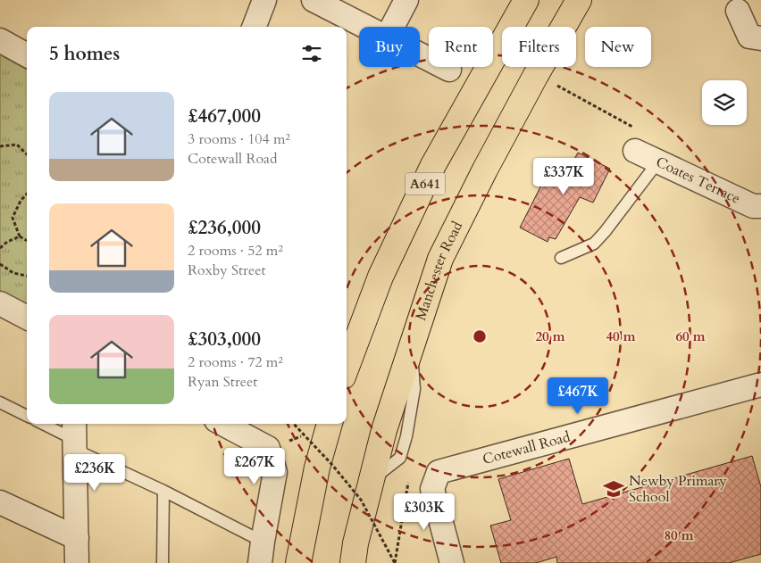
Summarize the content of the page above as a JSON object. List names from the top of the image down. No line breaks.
{"streets":{"main road":["A641","Manchester Road"],"street":["Coates Terrace","Cotewall Road"]},"places":{"school or university":["Newby Primary School"]},"page":{"chip":["Buy","Rent","Filters","New"],"heading":"5 homes","list":[{"name":"£467,000","note":"3 rooms · 104 m² · Cotewall Road"},{"name":"£236,000","note":"2 rooms · 52 m² · Roxby Street"},{"name":"£303,000","note":"2 rooms · 72 m² · Ryan Street"}],"price":["£337K","£467K","£267K","£236K","£303K"]},"rings":["20 m","40 m","60 m","80 m"]}
